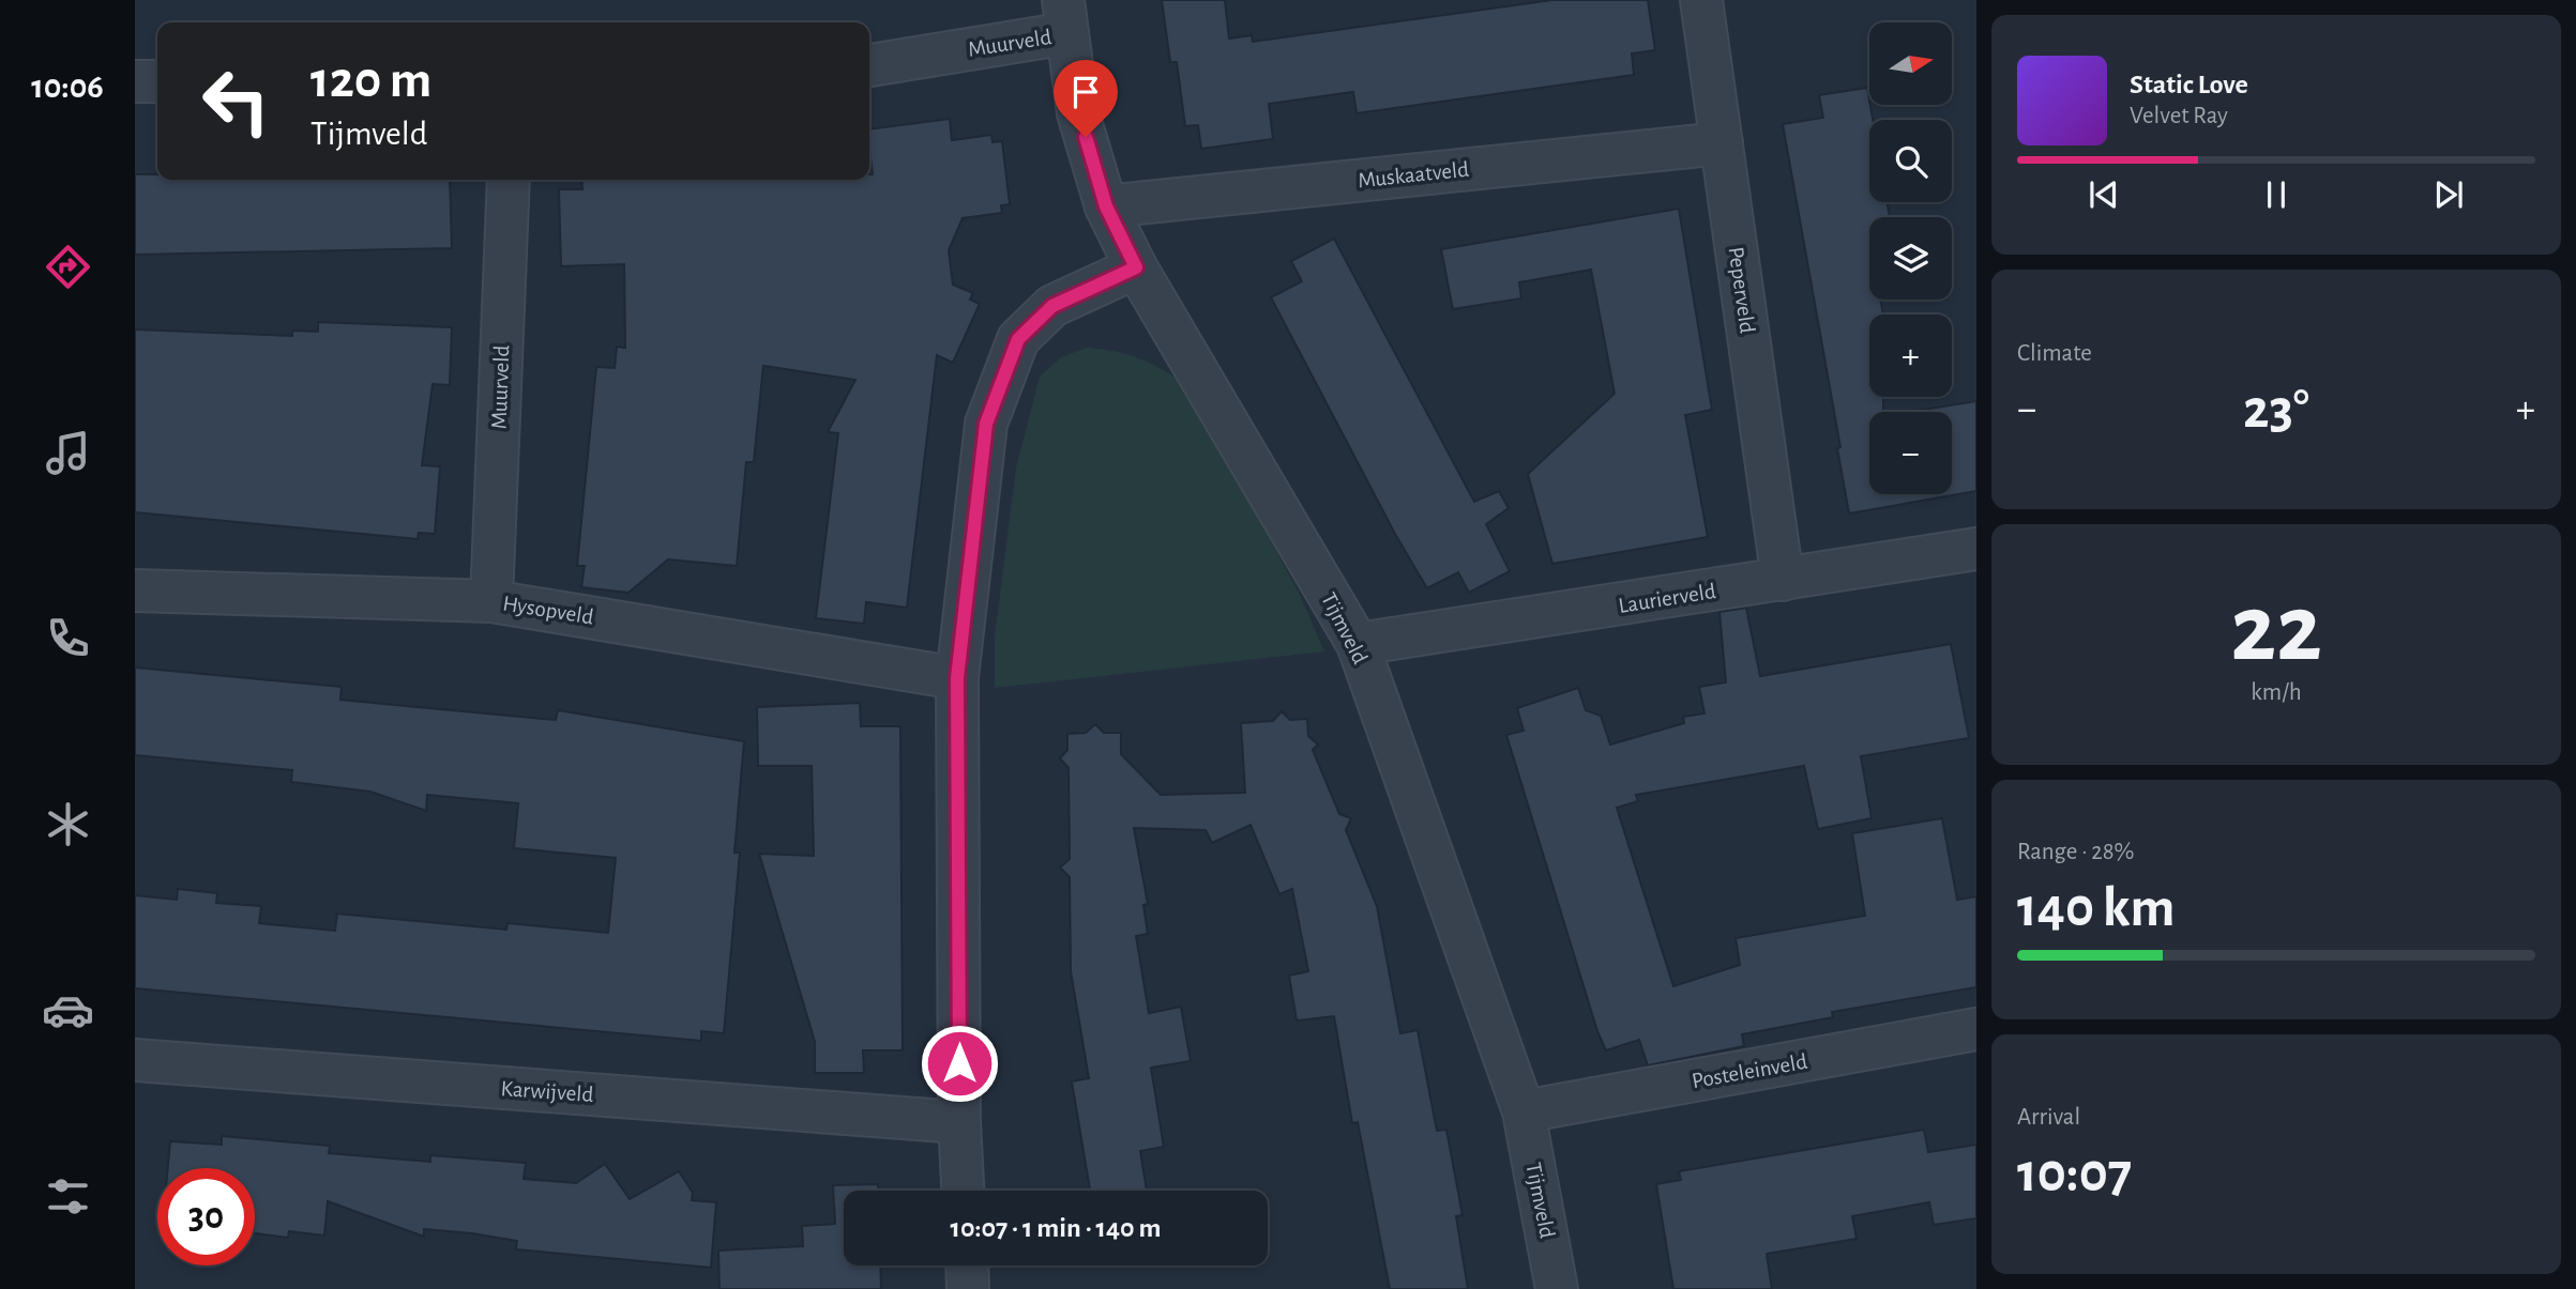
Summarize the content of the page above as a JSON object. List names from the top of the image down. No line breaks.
{"streets":{"street":["Muurveld","Muskaatveld","Peperveld","Laurierveld","Hysopveld","Tijmveld","Posteleinveld","Karwijveld"]},"crossings":[["Muurveld","Hysopveld"],["Muurveld","Tijmveld"],["Muskaatveld","Peperveld"],["Muskaatveld","Tijmveld"],["Peperveld","Laurierveld"],["Laurierveld","Tijmveld"],["Tijmveld","Posteleinveld"]],"north":"right","page":{"tabs":"10:06","map_buttons":["+","−"],"turn":["120 m","Tijmveld"],"song":["Static Love","Velvet Ray"],"tile":["Climate",["22","km/h"],["Range · 28%","140 km"],["Arrival","10:07"]],"heat":["−","23°","+"],"limit":"30","trip":"10:07 · 1 min · 140 m"}}
